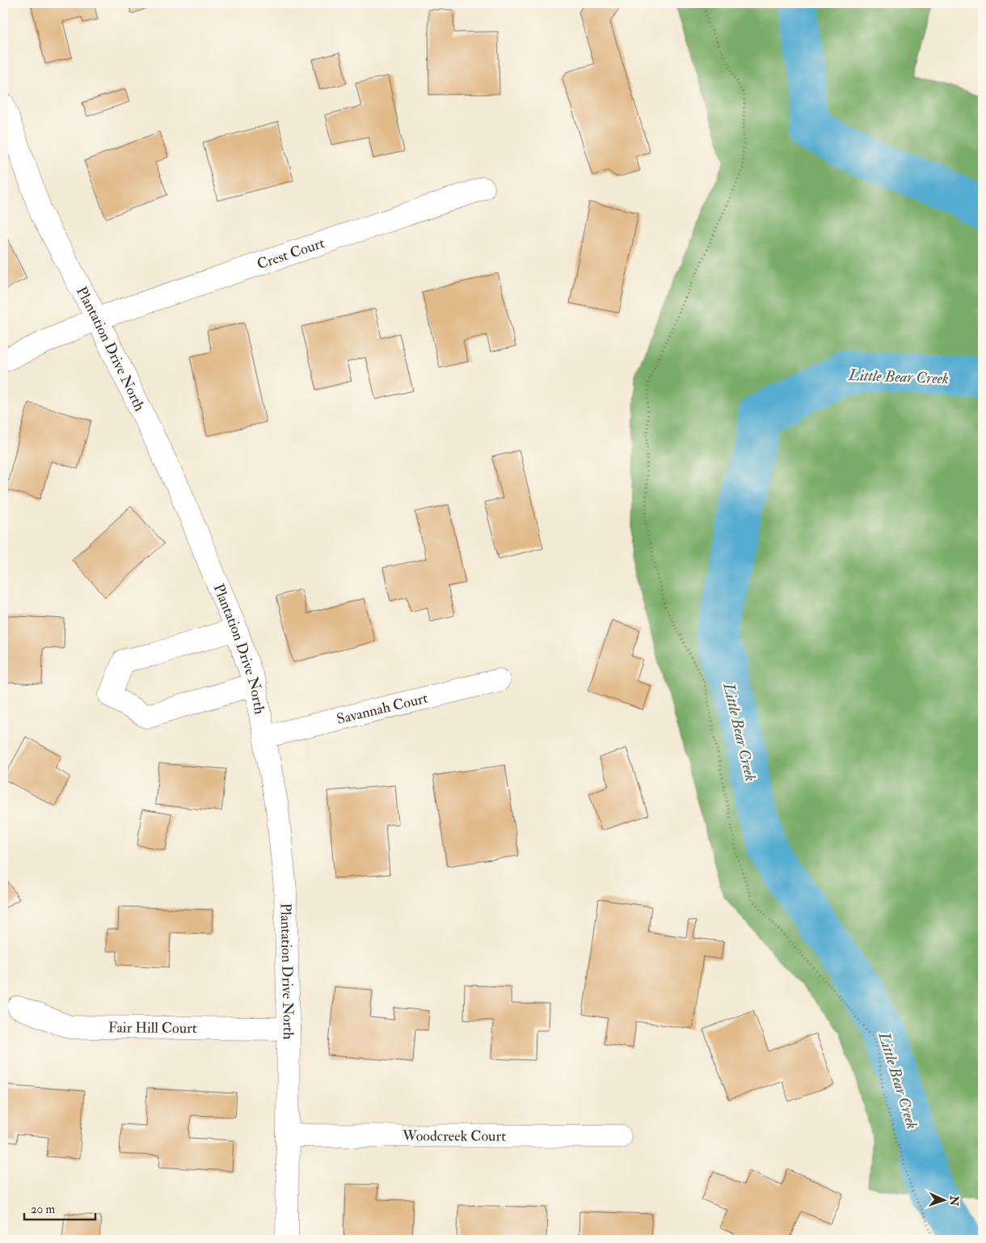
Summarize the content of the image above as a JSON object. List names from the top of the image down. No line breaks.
{"streets":{"street":["Crest Court","Plantation Drive North","Savannah Court","Fair Hill Court","Woodcreek Court"]},"crossings":[["Crest Court","Plantation Drive North"],["Plantation Drive North","Savannah Court"],["Plantation Drive North","Fair Hill Court"],["Plantation Drive North","Woodcreek Court"]],"water":["Little Bear Creek"],"scale_bar":"20 m","north":"right"}
